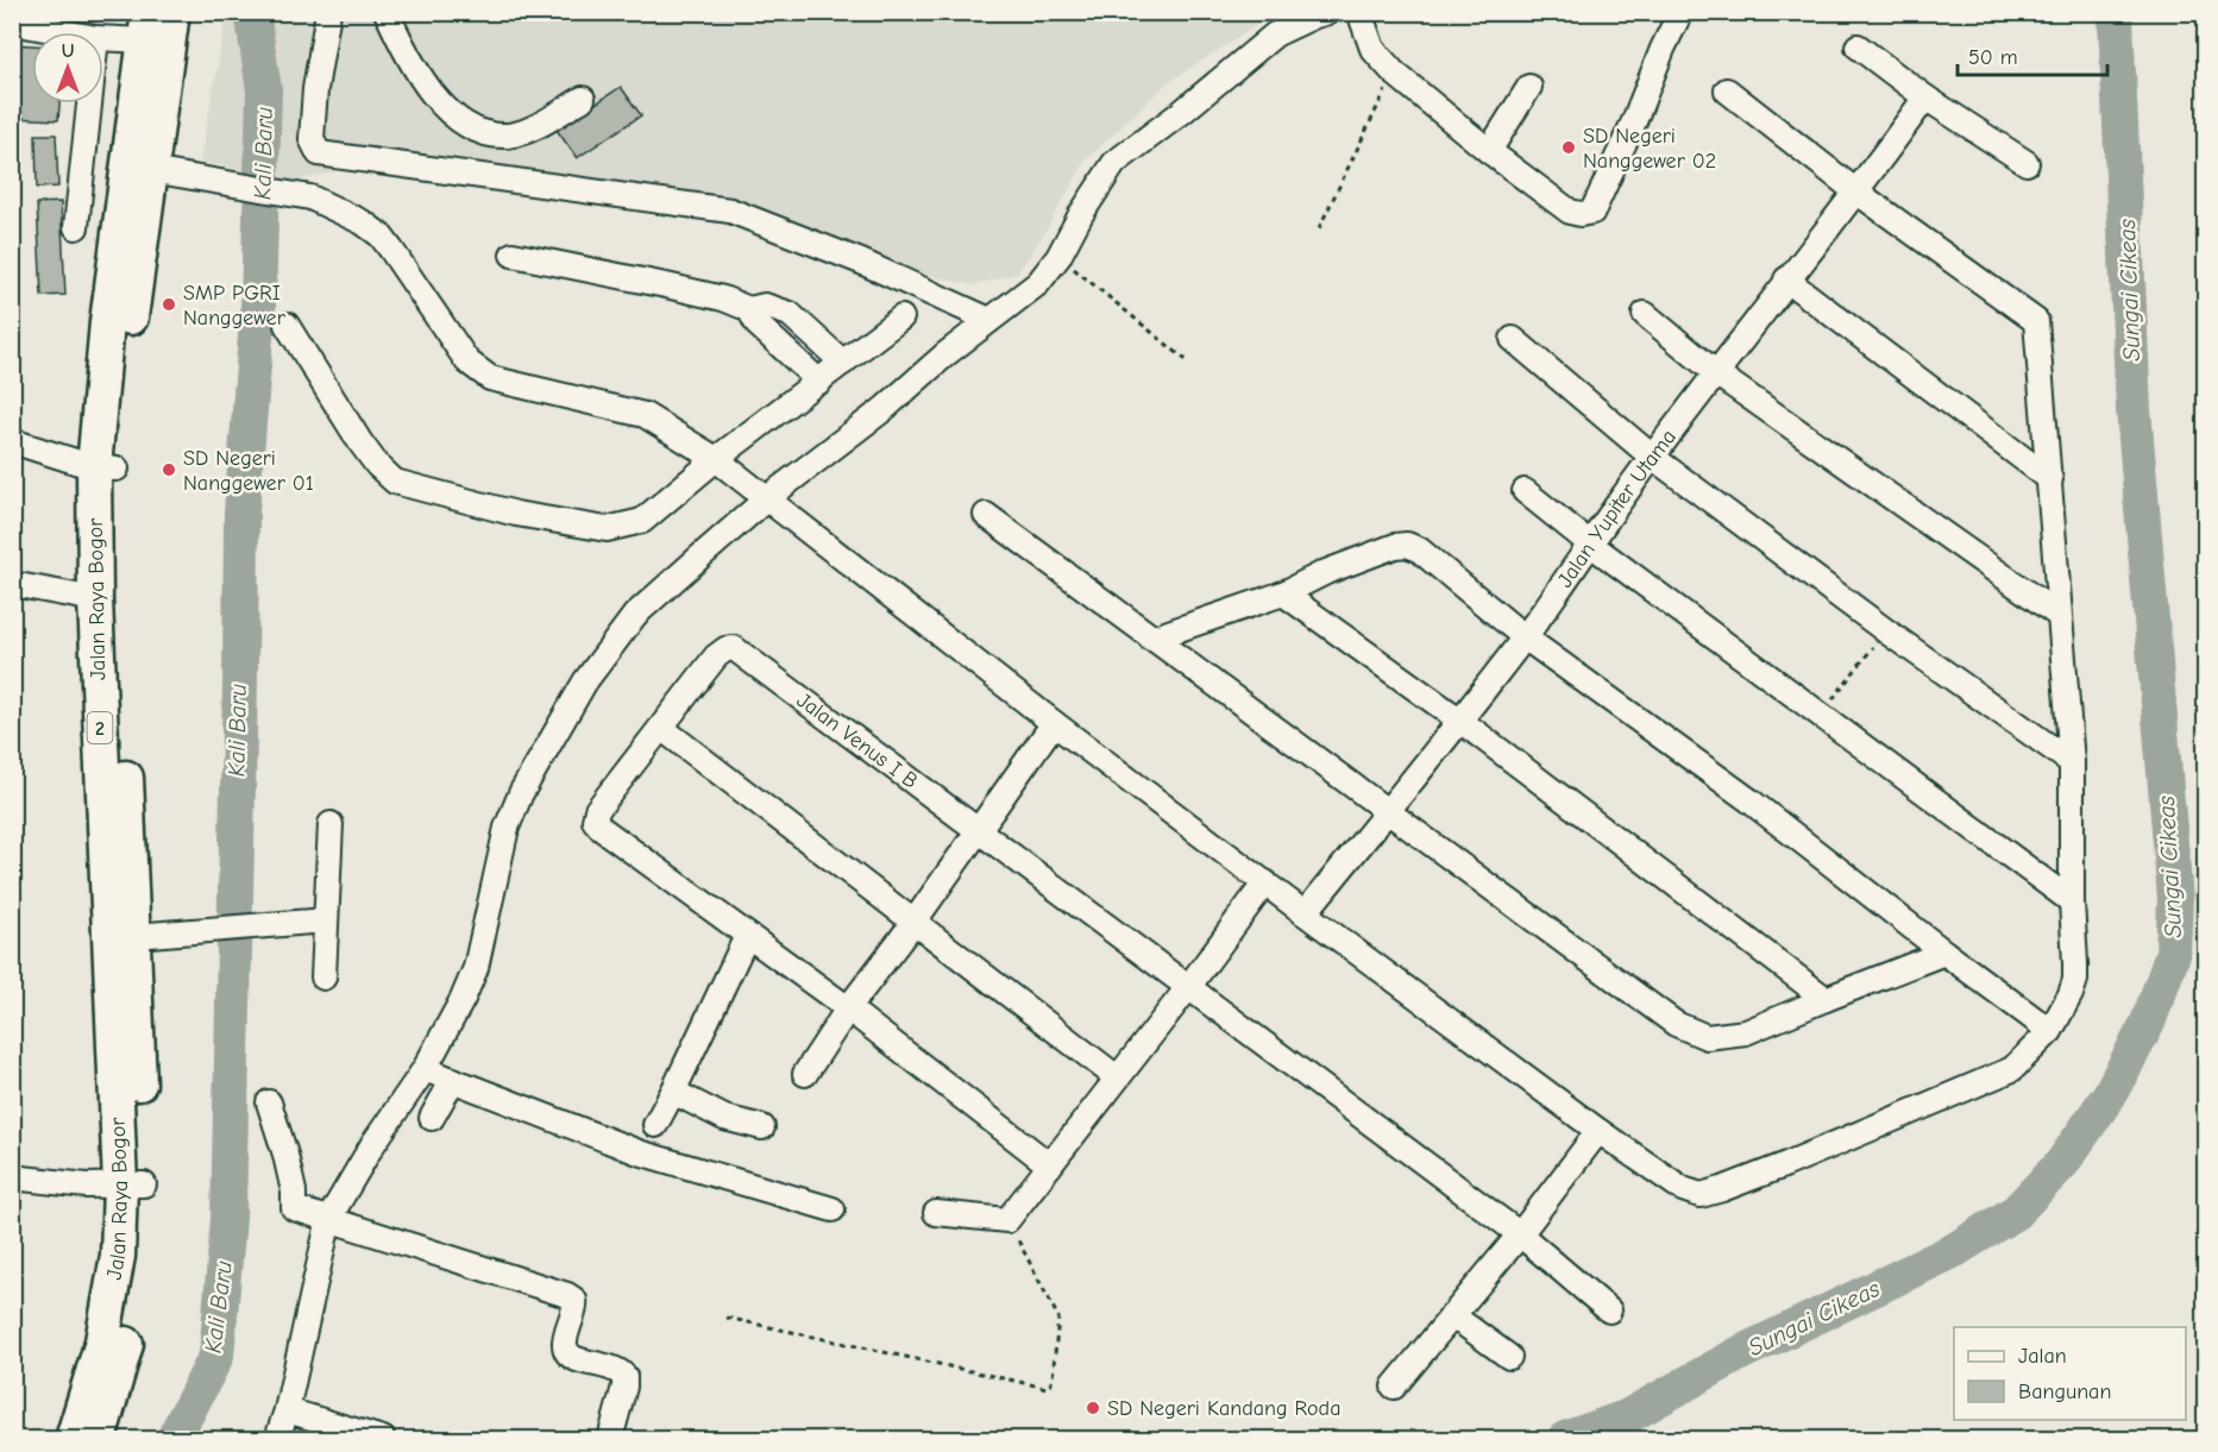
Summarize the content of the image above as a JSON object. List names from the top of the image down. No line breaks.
{"streets":{"highway":["Jalan Raya Bogor","2"],"street":["Jalan Yupiter Utama","Jalan Venus I B"]},"water":["Kali Baru","Sungai Cikeas"],"places":["SD Negeri Nanggewer 02","SMP PGRI Nanggewer","SD Negeri Nanggewer 01","SD Negeri Kandang Roda"],"legend":["Jalan","Bangunan"],"scale_bar":"50 m","north":"top"}
